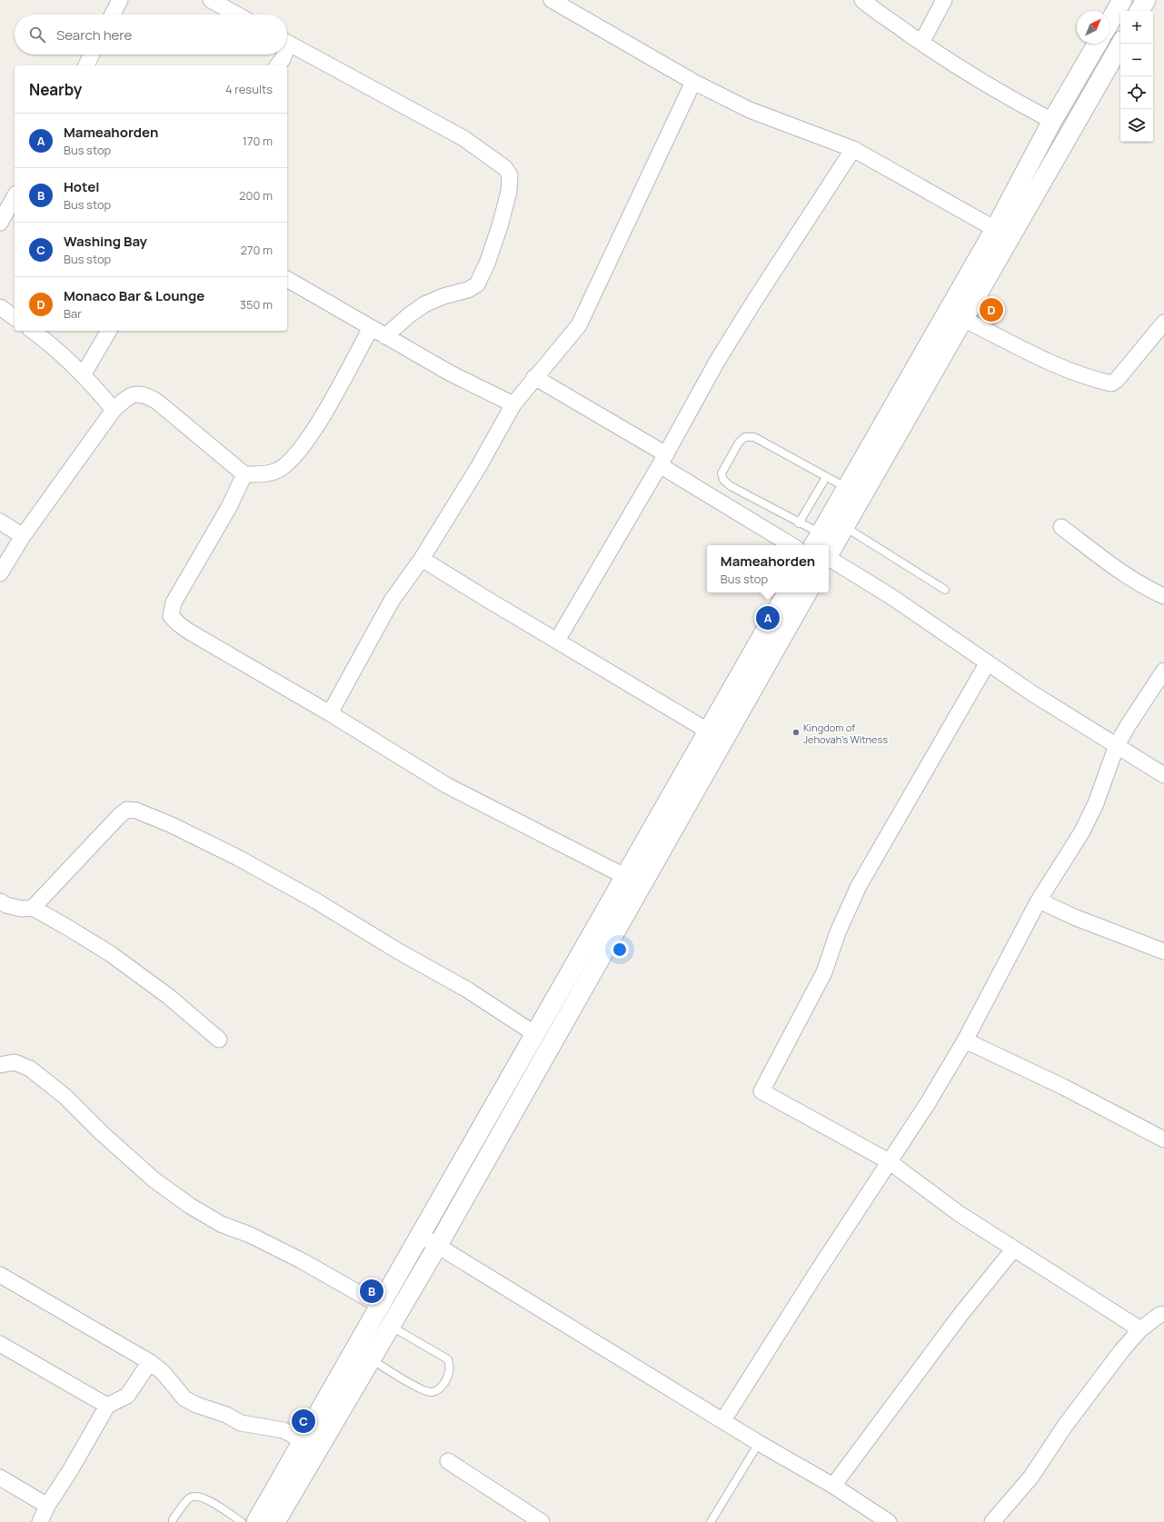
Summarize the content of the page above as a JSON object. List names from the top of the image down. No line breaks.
{"places":["Kingdom of Jehovah's Witness"],"north":"top right","page":{"map_buttons":["+","−"],"search":"Search here","heading":["Nearby","4 results"],"list":[{"mark":"A","name":"Mameahorden","note":"Bus stop","value":"170 m"},{"mark":"B","name":"Hotel","note":"Bus stop","value":"200 m"},{"mark":"C","name":"Washing Bay","note":"Bus stop","value":"270 m"},{"mark":"D","name":"Monaco Bar & Lounge","note":"Bar","value":"350 m"}],"pins":["D","A","B","C"],"popup":["Mameahorden","Bus stop"]}}
